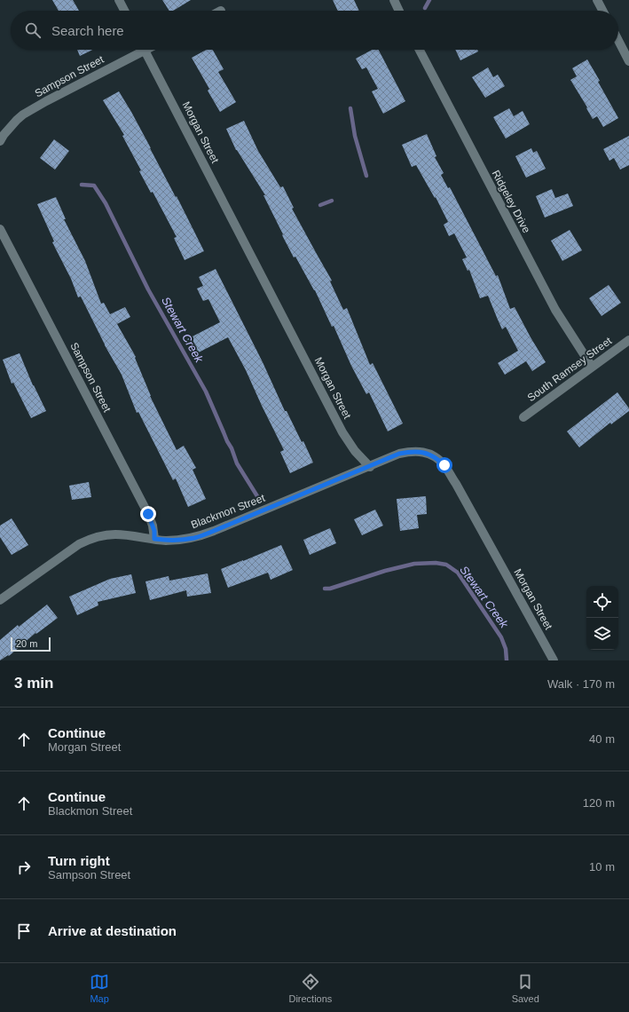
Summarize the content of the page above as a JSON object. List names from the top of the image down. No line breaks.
{"streets":{"street":["Sampson Street","Morgan Street","Ridgeley Drive","South Ramsey Street","Blackmon Street"]},"crossings":[["Sampson Street","Blackmon Street"],["Morgan Street","Blackmon Street"],["Ridgeley Drive","South Ramsey Street"]],"water":["Stewart Creek"],"scale_bar":"20 m","page":{"search":"Search here","scale":"20 m","heading":["3 min","Walk · 170 m"],"list":[["Continue","Morgan Street","40 m"],["Continue","Blackmon Street","120 m"],["Turn right","Sampson Street","10 m"],"Arrive at destination"],"nav":["Map","Directions","Saved"]}}
